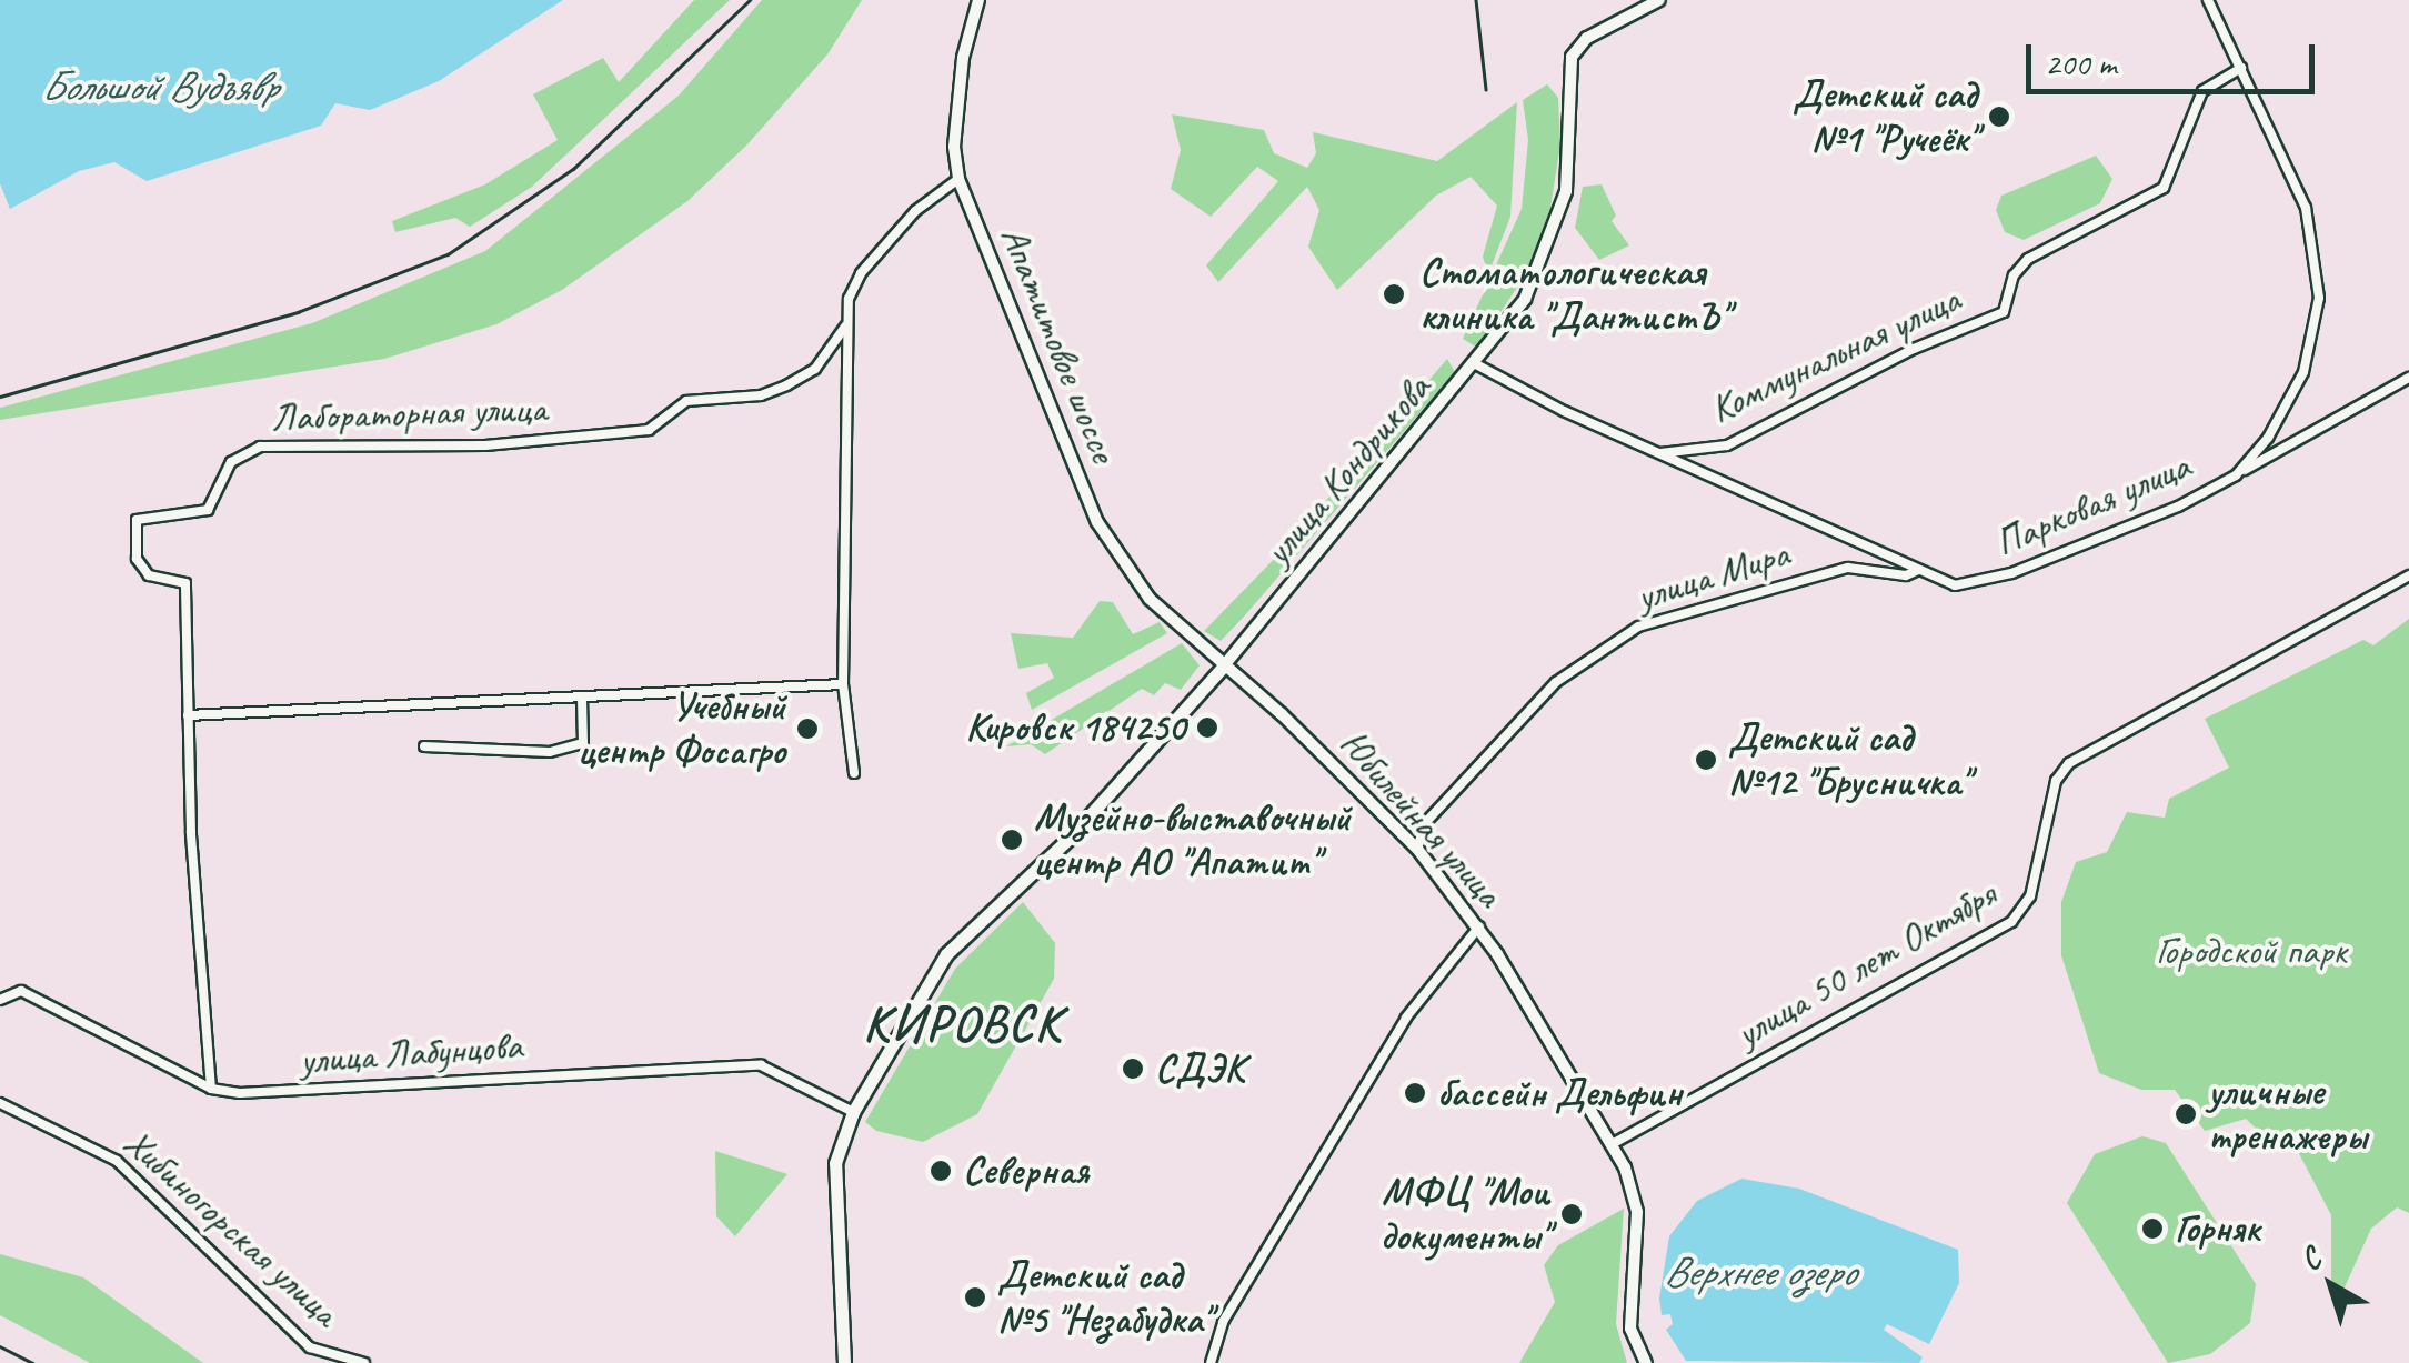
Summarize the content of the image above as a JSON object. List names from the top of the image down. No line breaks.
{"streets":{"street":["Апатитовое шоссе","Коммунальная улица","Лабораторная улица","улица Кондрикова","Парковая улица","улица Мира","Юбилейная улица","улица 50 лет Октября","улица Лабунцова","Хибиногорская улица"]},"crossings":[["Апатитовое шоссе","Лабораторная улица"],["Апатитовое шоссе","улица Кондрикова"],["Апатитовое шоссе","Юбилейная улица"],["Коммунальная улица","Парковая улица"],["Лабораторная улица","улица Лабунцова"],["улица Кондрикова","Юбилейная улица"],["Парковая улица","улица Мира"],["улица Мира","Юбилейная улица"],["Юбилейная улица","улица 50 лет Октября"]],"districts":["КИРОВСК"],"water":["Большой Вудъявр","Верхнее озеро"],"parks":["Городской парк"],"places":["Детский сад №1 \"Ручеёк\"","Стоматологическая клиника \"ДантистЪ\"","Кировск 184250","Учебный центр Фосагро","Детский сад №12 \"Брусничка\"","Музейно-выставочный центр АО \"Апатит\"","СДЭК","бассейн Дельфин","уличные тренажеры","Северная","МФЦ \"Мои документы\"","Горняк","Детский сад №5 \"Незабудка\""],"scale_bar":"200 m","north":"top left"}
